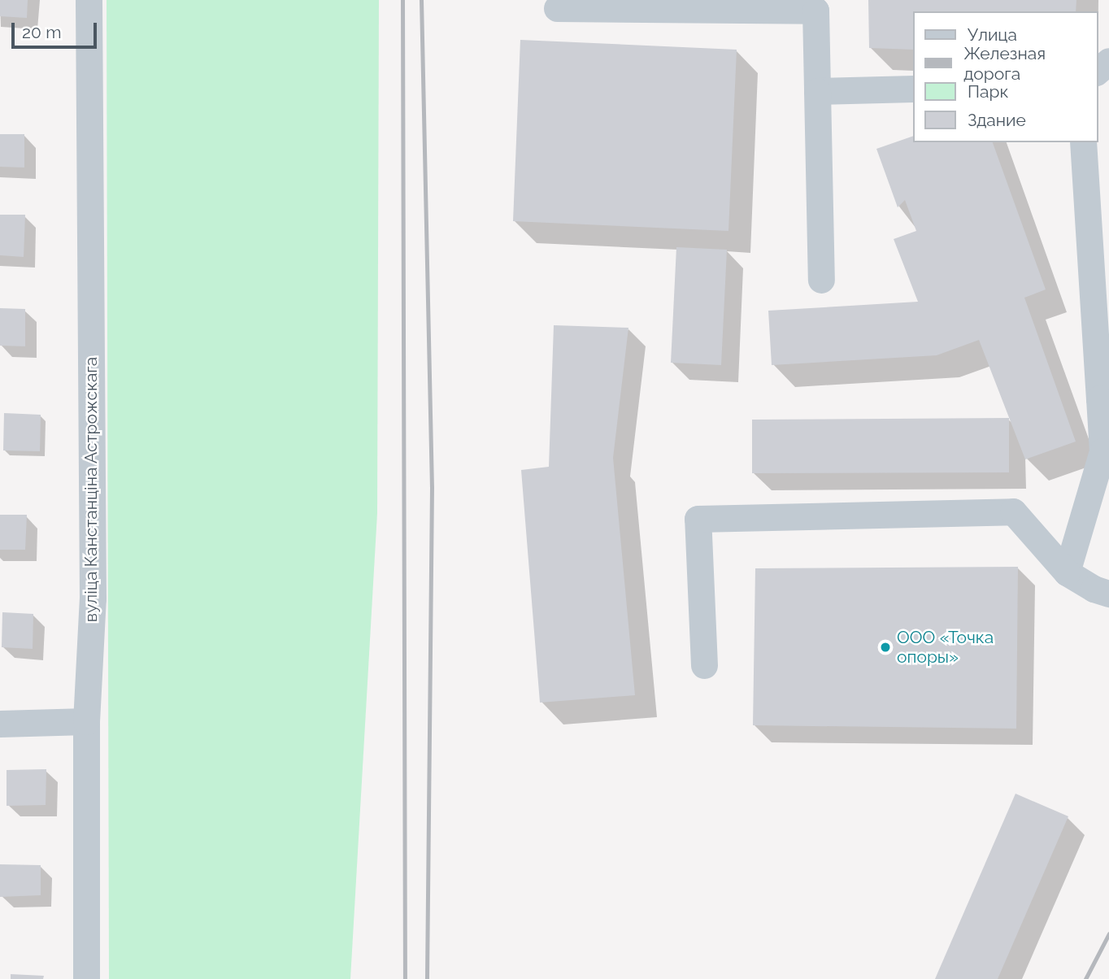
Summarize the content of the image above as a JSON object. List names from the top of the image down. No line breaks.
{"streets":{"street":["вуліца Канстанціна Астрожскага"]},"places":["ООО «Точка опоры»"],"legend":["Улица","Железная дорога","Парк","Здание"],"scale_bar":"20 m"}
